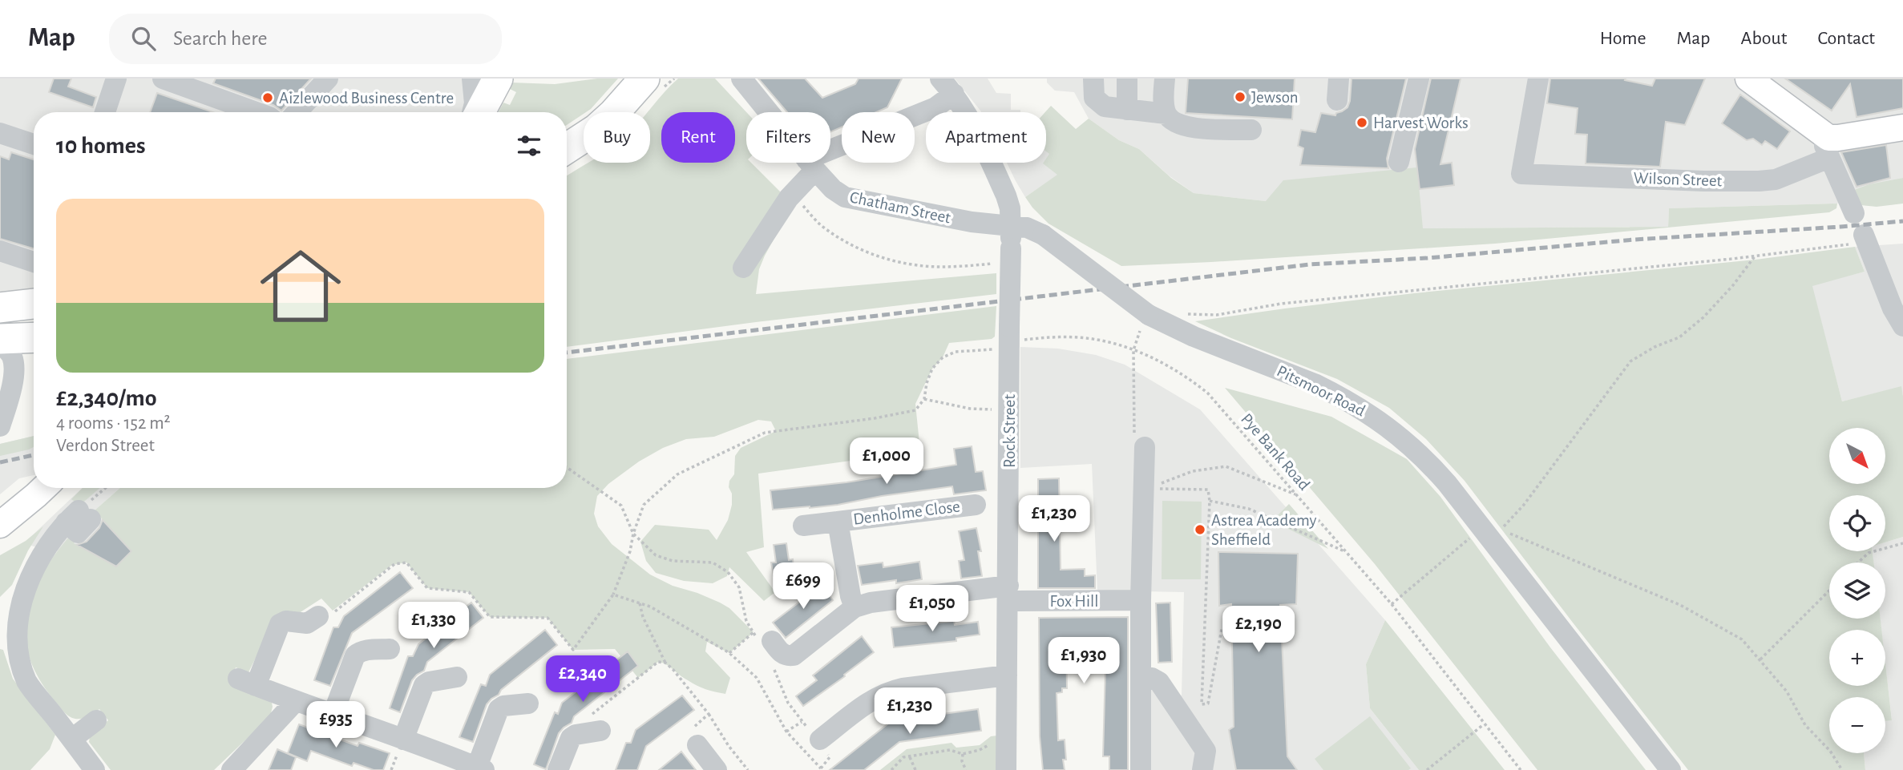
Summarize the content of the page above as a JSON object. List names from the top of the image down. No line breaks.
{"streets":{"street":["Wilson Street","Chatham Street","Pitsmoor Road","Rock Street","Denholme Close","Fox Hill"],"path":["Pye Bank Road"]},"crossings":[["Chatham Street","Pitsmoor Road"],["Chatham Street","Rock Street"],["Pitsmoor Road","Rock Street"],["Rock Street","Pye Bank Road"],["Rock Street","Fox Hill"]],"places":["Jewson","Aizlewood Business Centre","Harvest Works","Astrea Academy Sheffield"],"north":"bottom right","page":{"header":"Map","search":"Search here","nav":["Home","Map","About","Contact"],"chip":["Buy","Rent","Filters","New","Apartment"],"heading":"10 homes","list":[{"name":"£2,340/mo","note":"4 rooms · 152 m² · Verdon Street"}],"map_buttons":["+","−"],"price":["£1,000","£1,230","£699","£1,050","£1,330","£2,190","£1,930","£2,340","£1,230","£935"]}}
